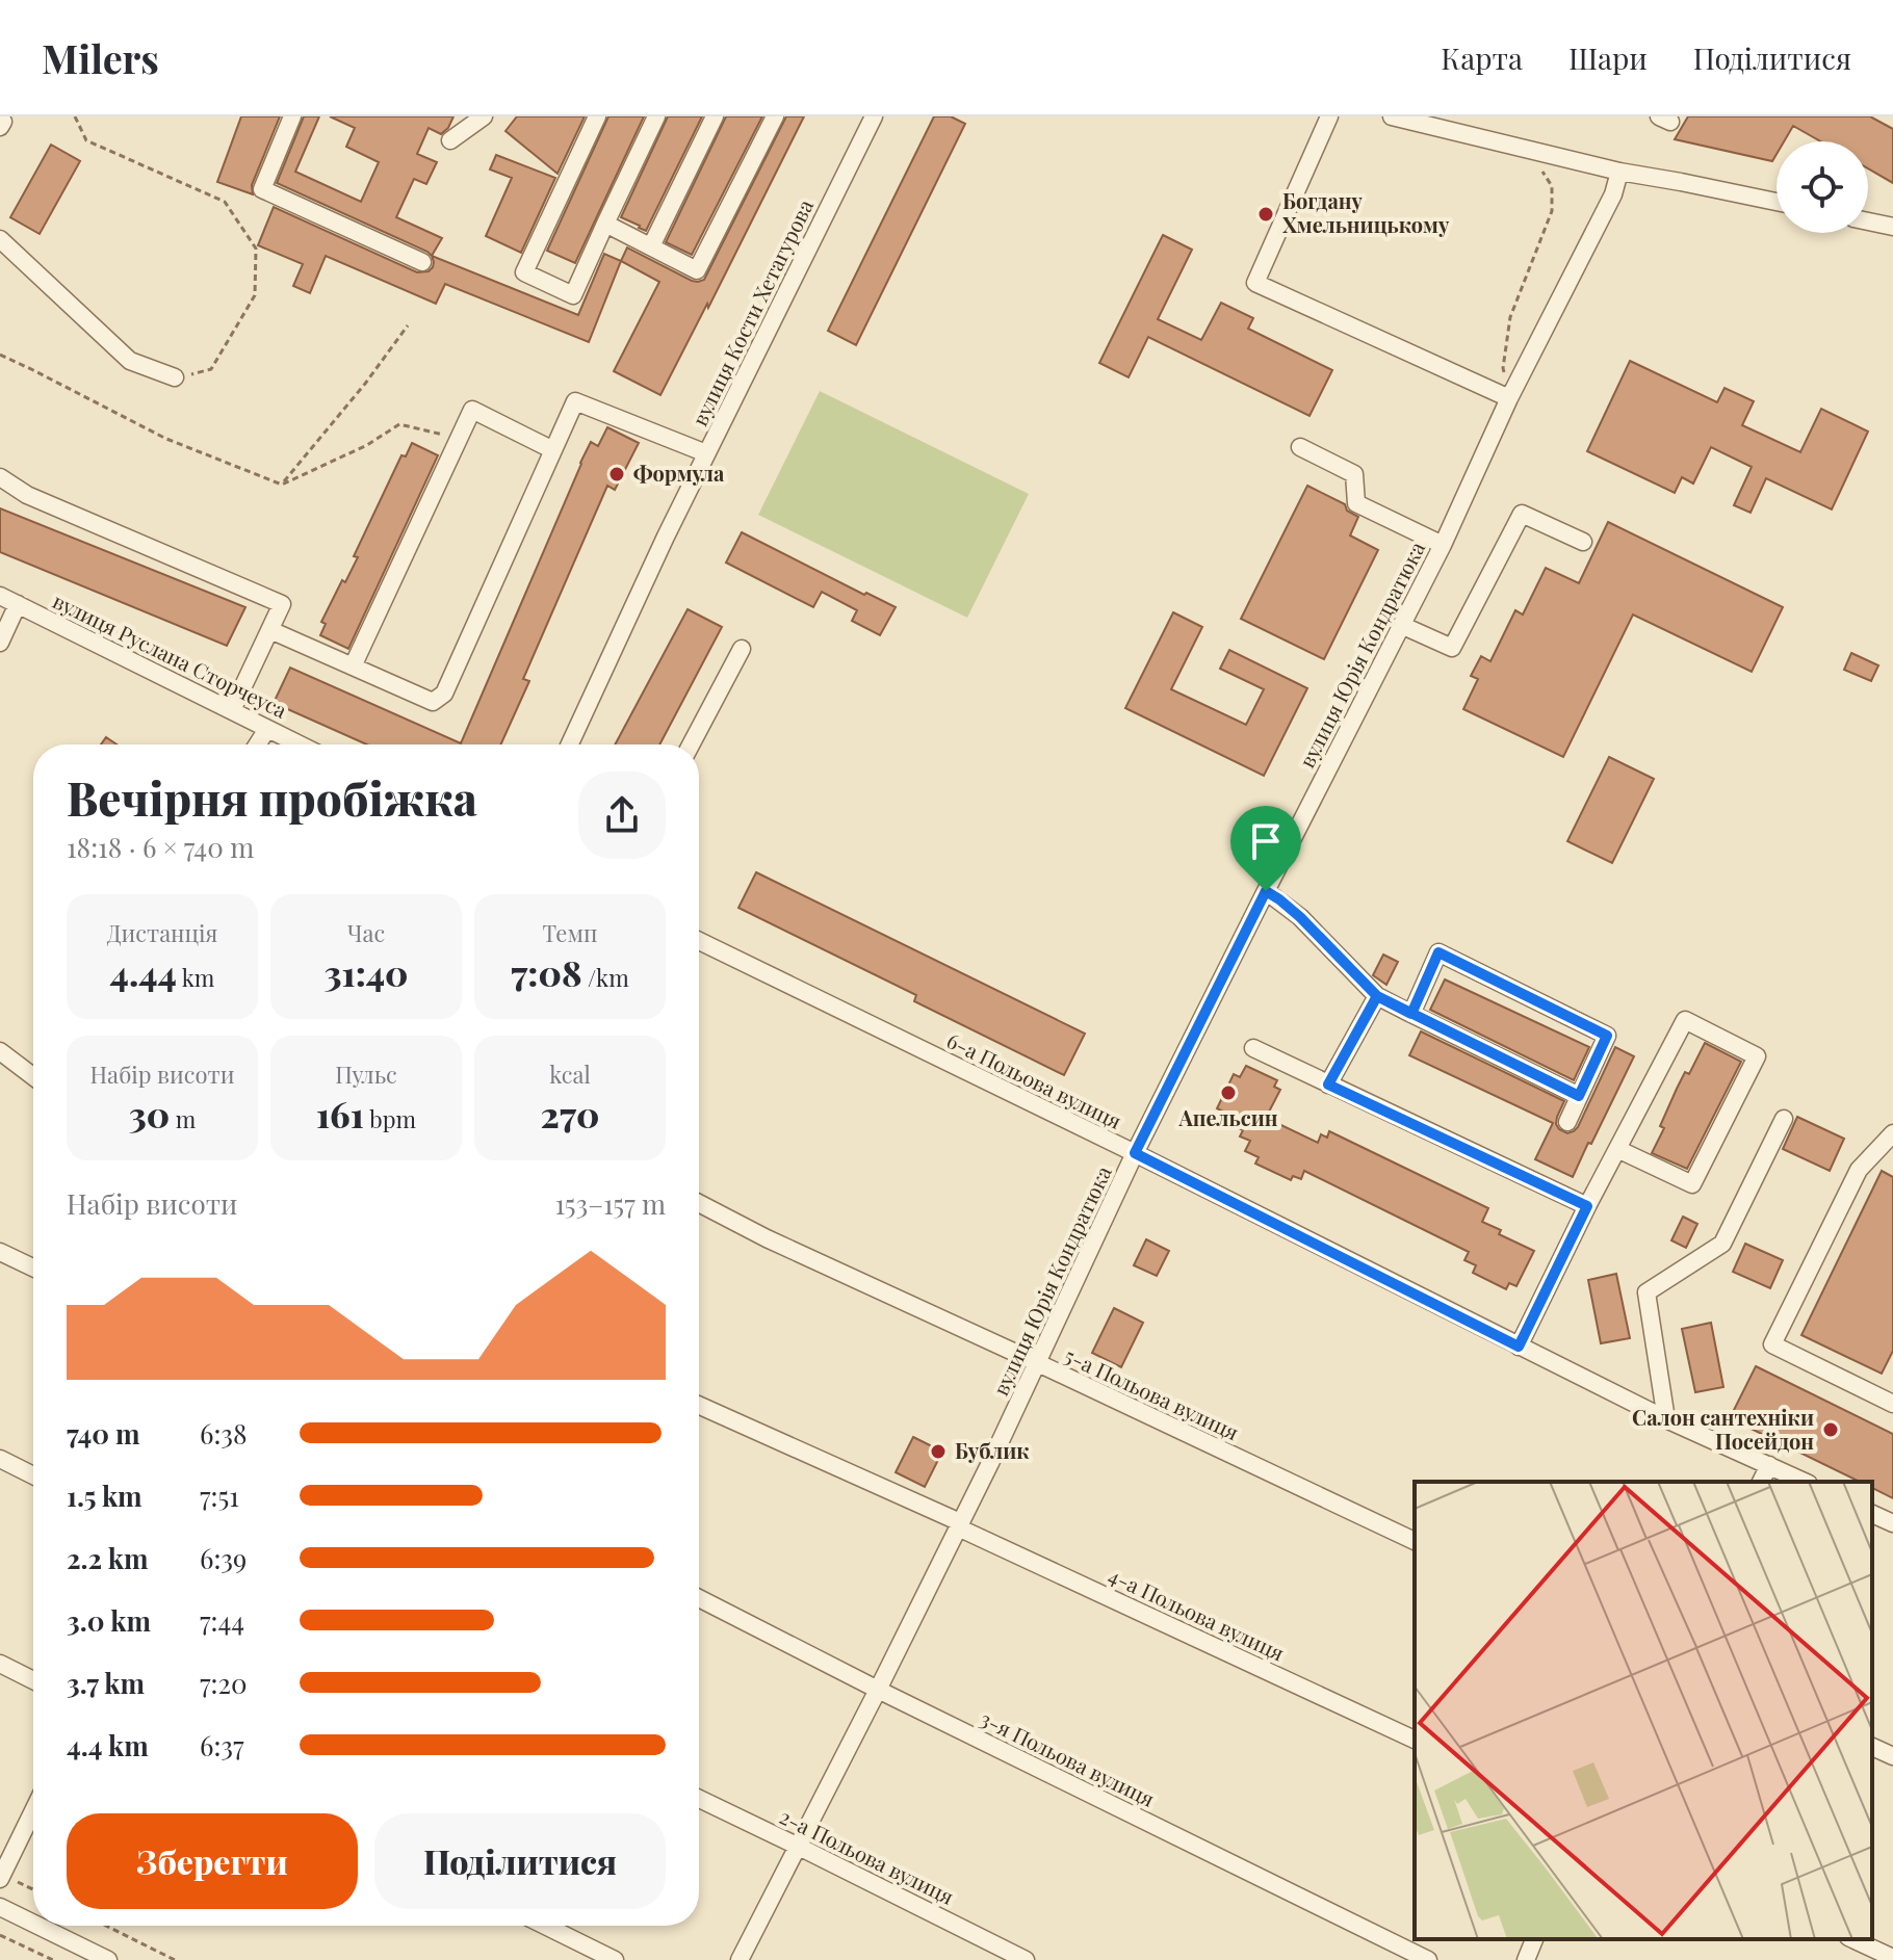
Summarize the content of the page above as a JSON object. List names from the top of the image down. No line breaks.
{"streets":{"street":["вулиця Кости Хетагурова","вулиця Юрія Кондратюка","вулиця Руслана Сторчеуса","6-а Польова вулиця","5-а Польова вулиця","4-а Польова вулиця","3-я Польова вулиця","2-а Польова вулиця"]},"crossings":[["вулиця Юрія Кондратюка","6-а Польова вулиця"],["вулиця Юрія Кондратюка","5-а Польова вулиця"],["вулиця Юрія Кондратюка","4-а Польова вулиця"],["вулиця Юрія Кондратюка","3-я Польова вулиця"],["вулиця Юрія Кондратюка","2-а Польова вулиця"]],"places":["Богдану Хмельницькому","Формула","Апельсин","Салон сантехніки Посейдон","Бублик"],"page":{"header":"Milers","nav":["Карта","Шари","Поділитися"],"heading":["Вечірня пробіжка","18:18 · 6 × 740 m"],"stats":[["Дистанція","4.44 km"],["Час","31:40"],["Темп","7:08 /km"],["Набір висоти","30 m"],["Пульс","161 bpm"],["kcal","270"]],"chart":["Набір висоти","153–157 m"],"list":[{"name":"740 m","note":"6:38"},{"name":"1.5 km","note":"7:51"},{"name":"2.2 km","note":"6:39"},{"name":"3.0 km","note":"7:44"},{"name":"3.7 km","note":"7:20"},{"name":"4.4 km","note":"6:37"}],"buttons":["Зберегти","Поділитися"]}}
